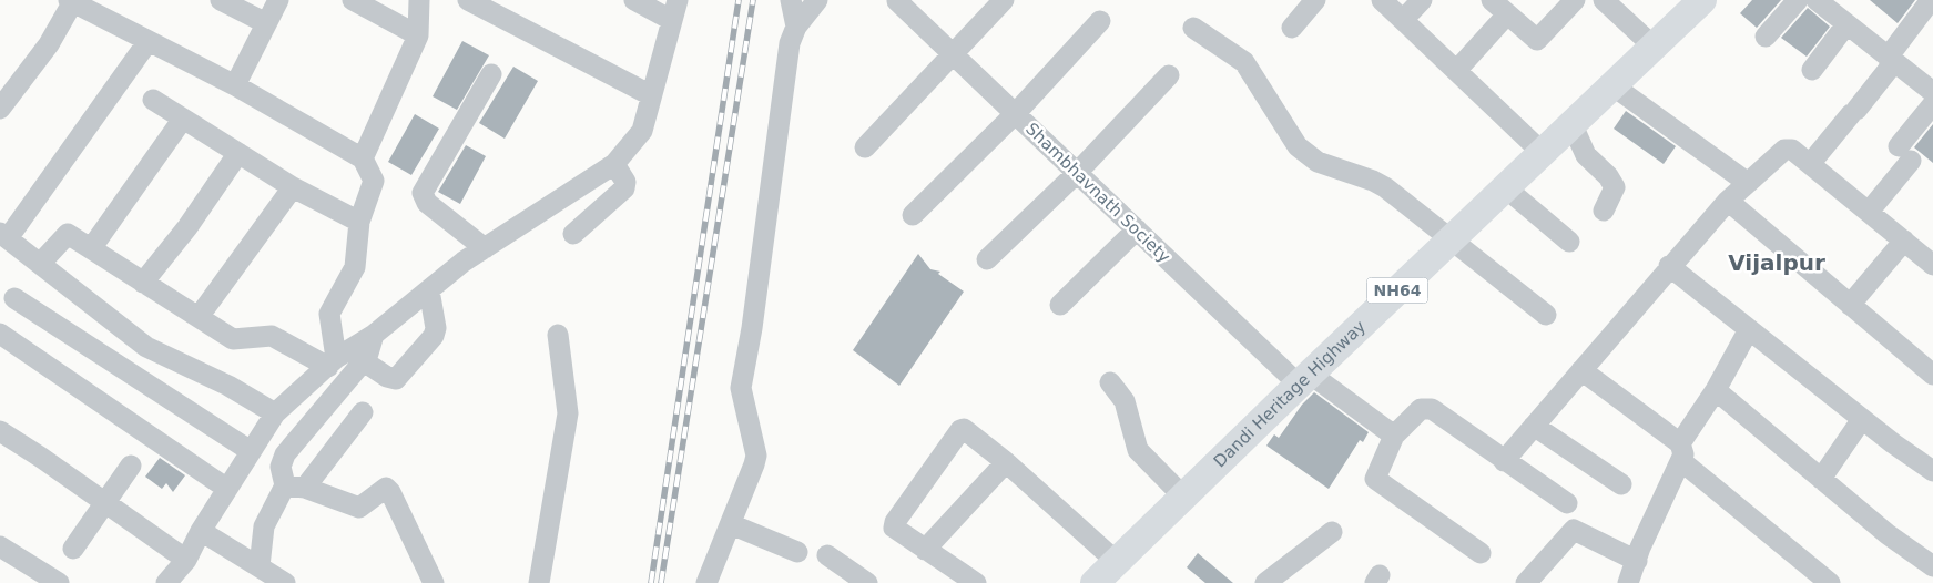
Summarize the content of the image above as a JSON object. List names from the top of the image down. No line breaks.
{"streets":{"highway":["NH64","Dandi Heritage Highway"],"street":["Shambhavnath Society"]},"crossings":[["Shambhavnath Society","Dandi Heritage Highway"]],"districts":["Vijalpur"]}
